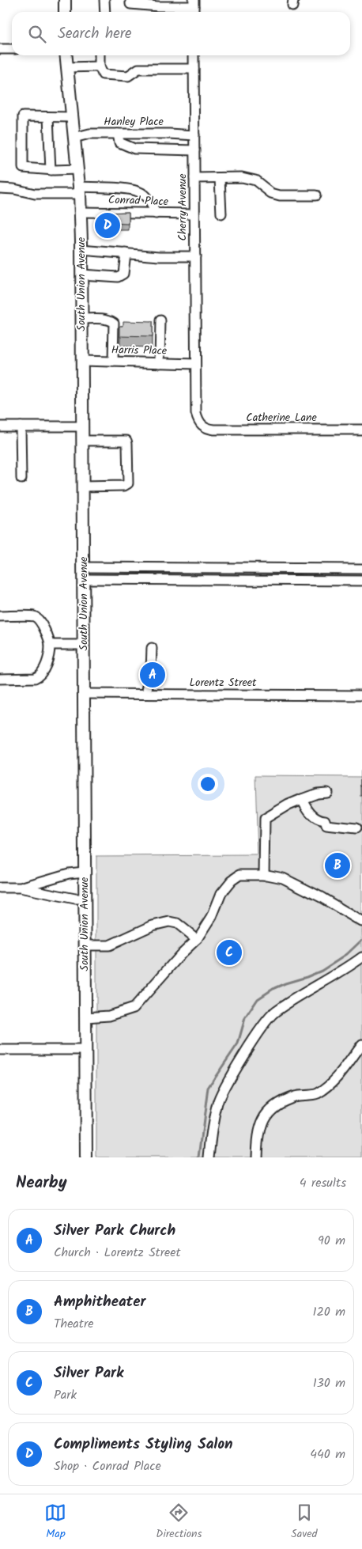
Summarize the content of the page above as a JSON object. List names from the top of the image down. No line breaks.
{"streets":{"main road":["South Union Avenue"],"street":["Hanley Place","Conrad Place","Cherry Avenue","Harris Place","Catherine Lane","Lorentz Street"]},"crossings":[["Hanley Place","Cherry Avenue"],["Hanley Place","South Union Avenue"],["Conrad Place","Cherry Avenue"],["Conrad Place","South Union Avenue"],["Cherry Avenue","Harris Place"],["Cherry Avenue","Catherine Lane"],["South Union Avenue","Harris Place"],["South Union Avenue","Lorentz Street"]],"page":{"search":"Search here","pins":["D","A","B","C"],"heading":["Nearby","4 results"],"list":[{"mark":"A","name":"Silver Park Church","note":"Church · Lorentz Street","value":"90 m"},{"mark":"B","name":"Amphitheater","note":"Theatre","value":"120 m"},{"mark":"C","name":"Silver Park","note":"Park","value":"130 m"},{"mark":"D","name":"Compliments Styling Salon","note":"Shop · Conrad Place","value":"440 m"}],"nav":["Map","Directions","Saved"]}}
